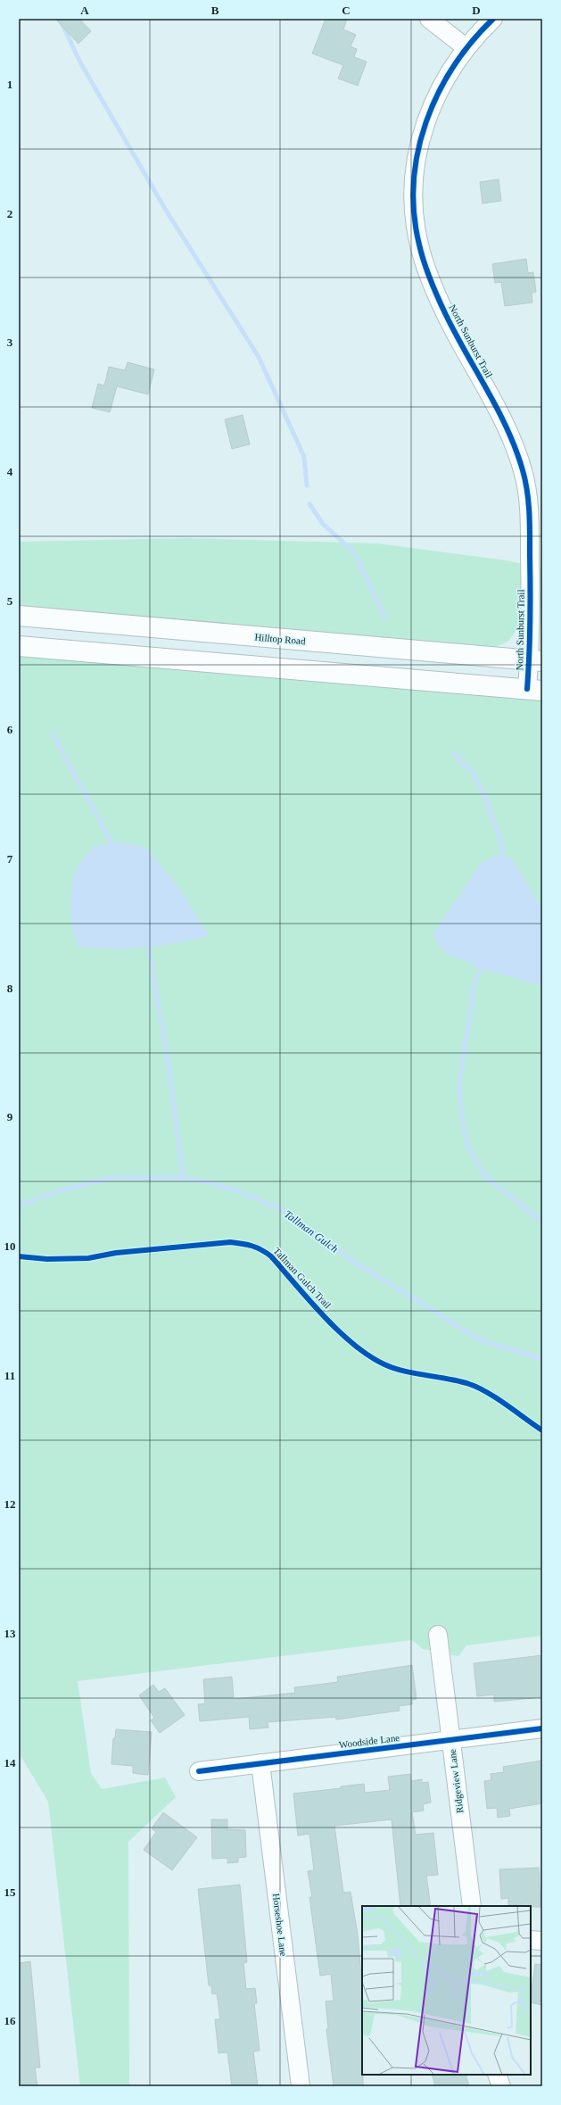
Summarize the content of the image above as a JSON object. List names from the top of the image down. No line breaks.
{"streets":{"main road":["Hilltop Road"],"street":["North Sunburst Trail","Woodside Lane","Ridgeview Lane","Horseshoe Lane"],"cycle path":["Tallman Gulch Trail"]},"crossings":[["North Sunburst Trail","Hilltop Road"],["Woodside Lane","Ridgeview Lane"],["Woodside Lane","Horseshoe Lane"]],"water":["Tallman Gulch"],"grid":{"columns":["A","B","C","D"],"rows":["1","2","3","4","5","6","7","8","9","10","11","12","13","14","15","16"]}}
